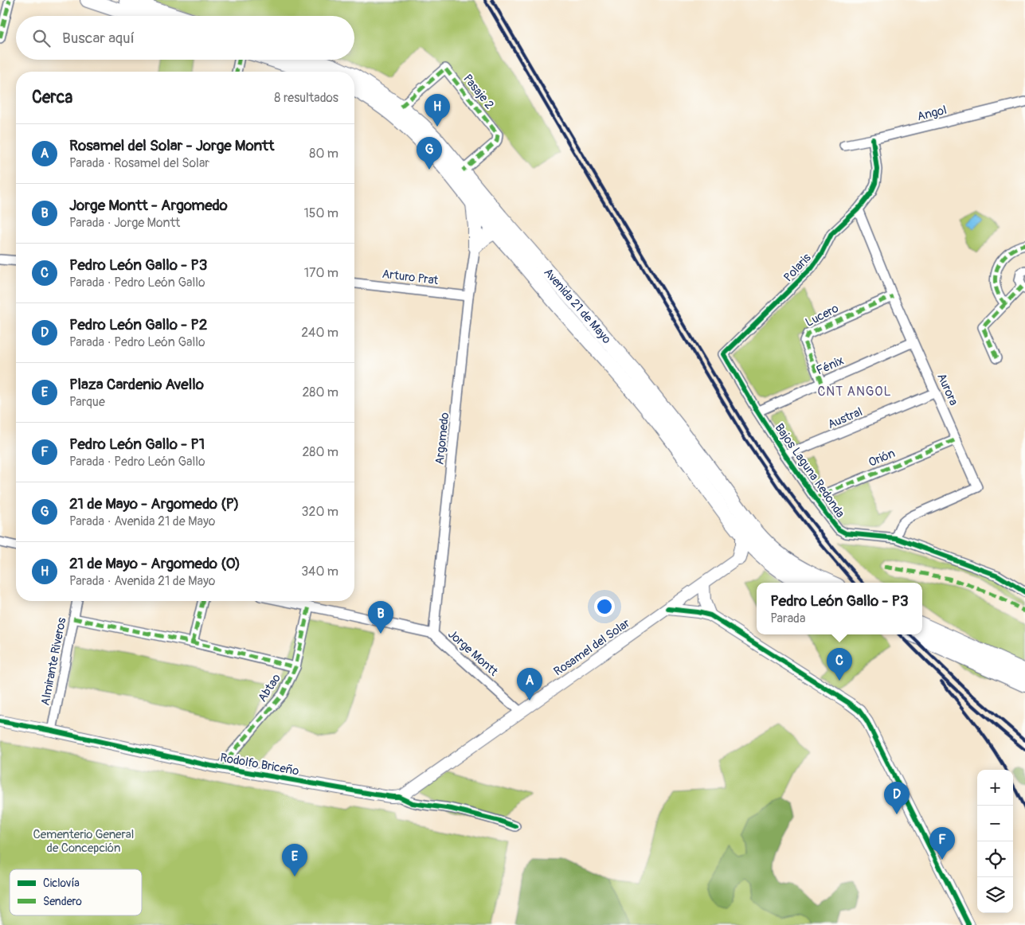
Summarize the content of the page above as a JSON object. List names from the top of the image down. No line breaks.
{"streets":{"main road":["Avenida 21 de Mayo"],"street":["Pasaje 2","Angol","Polaris","Arturo Prat","Lucero","Fénix","Aurora","Austral","Argomedo","Orión","Bajos Laguna Redonda","Rosamel del Solar","Jorge Montt","Almirante Riveros","Abtao","Rodolfo Briceño"]},"crossings":[["Pasaje 2","Avenida 21 de Mayo"],["Angol","Polaris"],["Polaris","Aurora"],["Polaris","Bajos Laguna Redonda"],["Arturo Prat","Argomedo"],["Lucero","Fénix"],["Lucero","Aurora"],["Fénix","Aurora"],["Fénix","Bajos Laguna Redonda"],["Aurora","Austral"],["Aurora","Orión"],["Aurora","Bajos Laguna Redonda"],["Austral","Bajos Laguna Redonda"],["Argomedo","Jorge Montt"],["Orión","Bajos Laguna Redonda"],["Rosamel del Solar","Jorge Montt"],["Rosamel del Solar","Rodolfo Briceño"],["Jorge Montt","Abtao"],["Almirante Riveros","Rodolfo Briceño"],["Abtao","Rodolfo Briceño"]],"districts":["CNT ANGOL"],"parks":["Cementerio General de Concepción"],"legend":["Ciclovía","Sendero"],"page":{"search":"Buscar aquí","heading":["Cerca","8 resultados"],"pins":["H","G","B","C","A","D","F","E"],"list":[{"mark":"A","name":"Rosamel del Solar - Jorge Montt","note":"Parada · Rosamel del Solar","value":"80 m"},{"mark":"B","name":"Jorge Montt - Argomedo","note":"Parada · Jorge Montt","value":"150 m"},{"mark":"C","name":"Pedro León Gallo - P3","note":"Parada · Pedro León Gallo","value":"170 m"},{"mark":"D","name":"Pedro León Gallo - P2","note":"Parada · Pedro León Gallo","value":"240 m"},{"mark":"E","name":"Plaza Cardenio Avello","note":"Parque","value":"280 m"},{"mark":"F","name":"Pedro León Gallo - P1","note":"Parada · Pedro León Gallo","value":"280 m"},{"mark":"G","name":"21 de Mayo - Argomedo (P)","note":"Parada · Avenida 21 de Mayo","value":"320 m"},{"mark":"H","name":"21 de Mayo - Argomedo (O)","note":"Parada · Avenida 21 de Mayo","value":"340 m"}],"popup":["Pedro León Gallo - P3","Parada"],"map_buttons":["+","−"]}}
